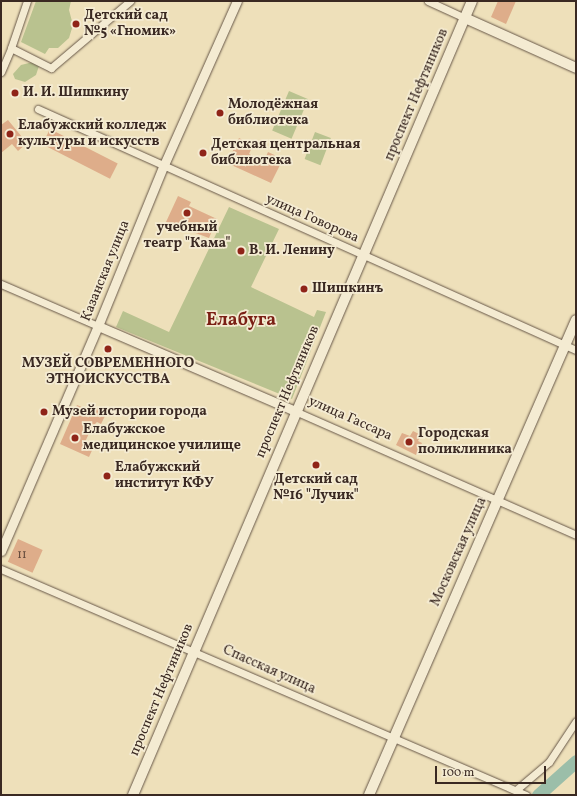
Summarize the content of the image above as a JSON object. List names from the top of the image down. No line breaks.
{"streets":{"main road":["проспект Нефтяников","Московская улица"],"street":["улица Говорова","Казанская улица","улица Гассара","Спасская улица"]},"crossings":[["проспект Нефтяников","улица Говорова"],["проспект Нефтяников","улица Гассара"],["проспект Нефтяников","Спасская улица"],["улица Говорова","Казанская улица"],["улица Говорова","Московская улица"],["Казанская улица","улица Гассара"],["улица Гассара","Московская улица"],["Московская улица","Спасская улица"]],"districts":["Елабуга"],"places":["Детский сад №5 «Гномик»","И. И. Шишкину","Молодёжная библиотека","Елабужский колледж культуры и искусств","Детская центральная библиотека","учебный театр \"Кама\"","В. И. Ленину","Шишкинъ","МУЗЕЙ СОВРЕМЕННОГО ЭТНОИСКУССТВА","Музей истории города","Елабужское медицинское училище","Городская поликлиника","Детский сад №16 \"Лучик\"","Елабужский институт КФУ"],"house_numbers":["11"],"scale_bar":"100 m"}
